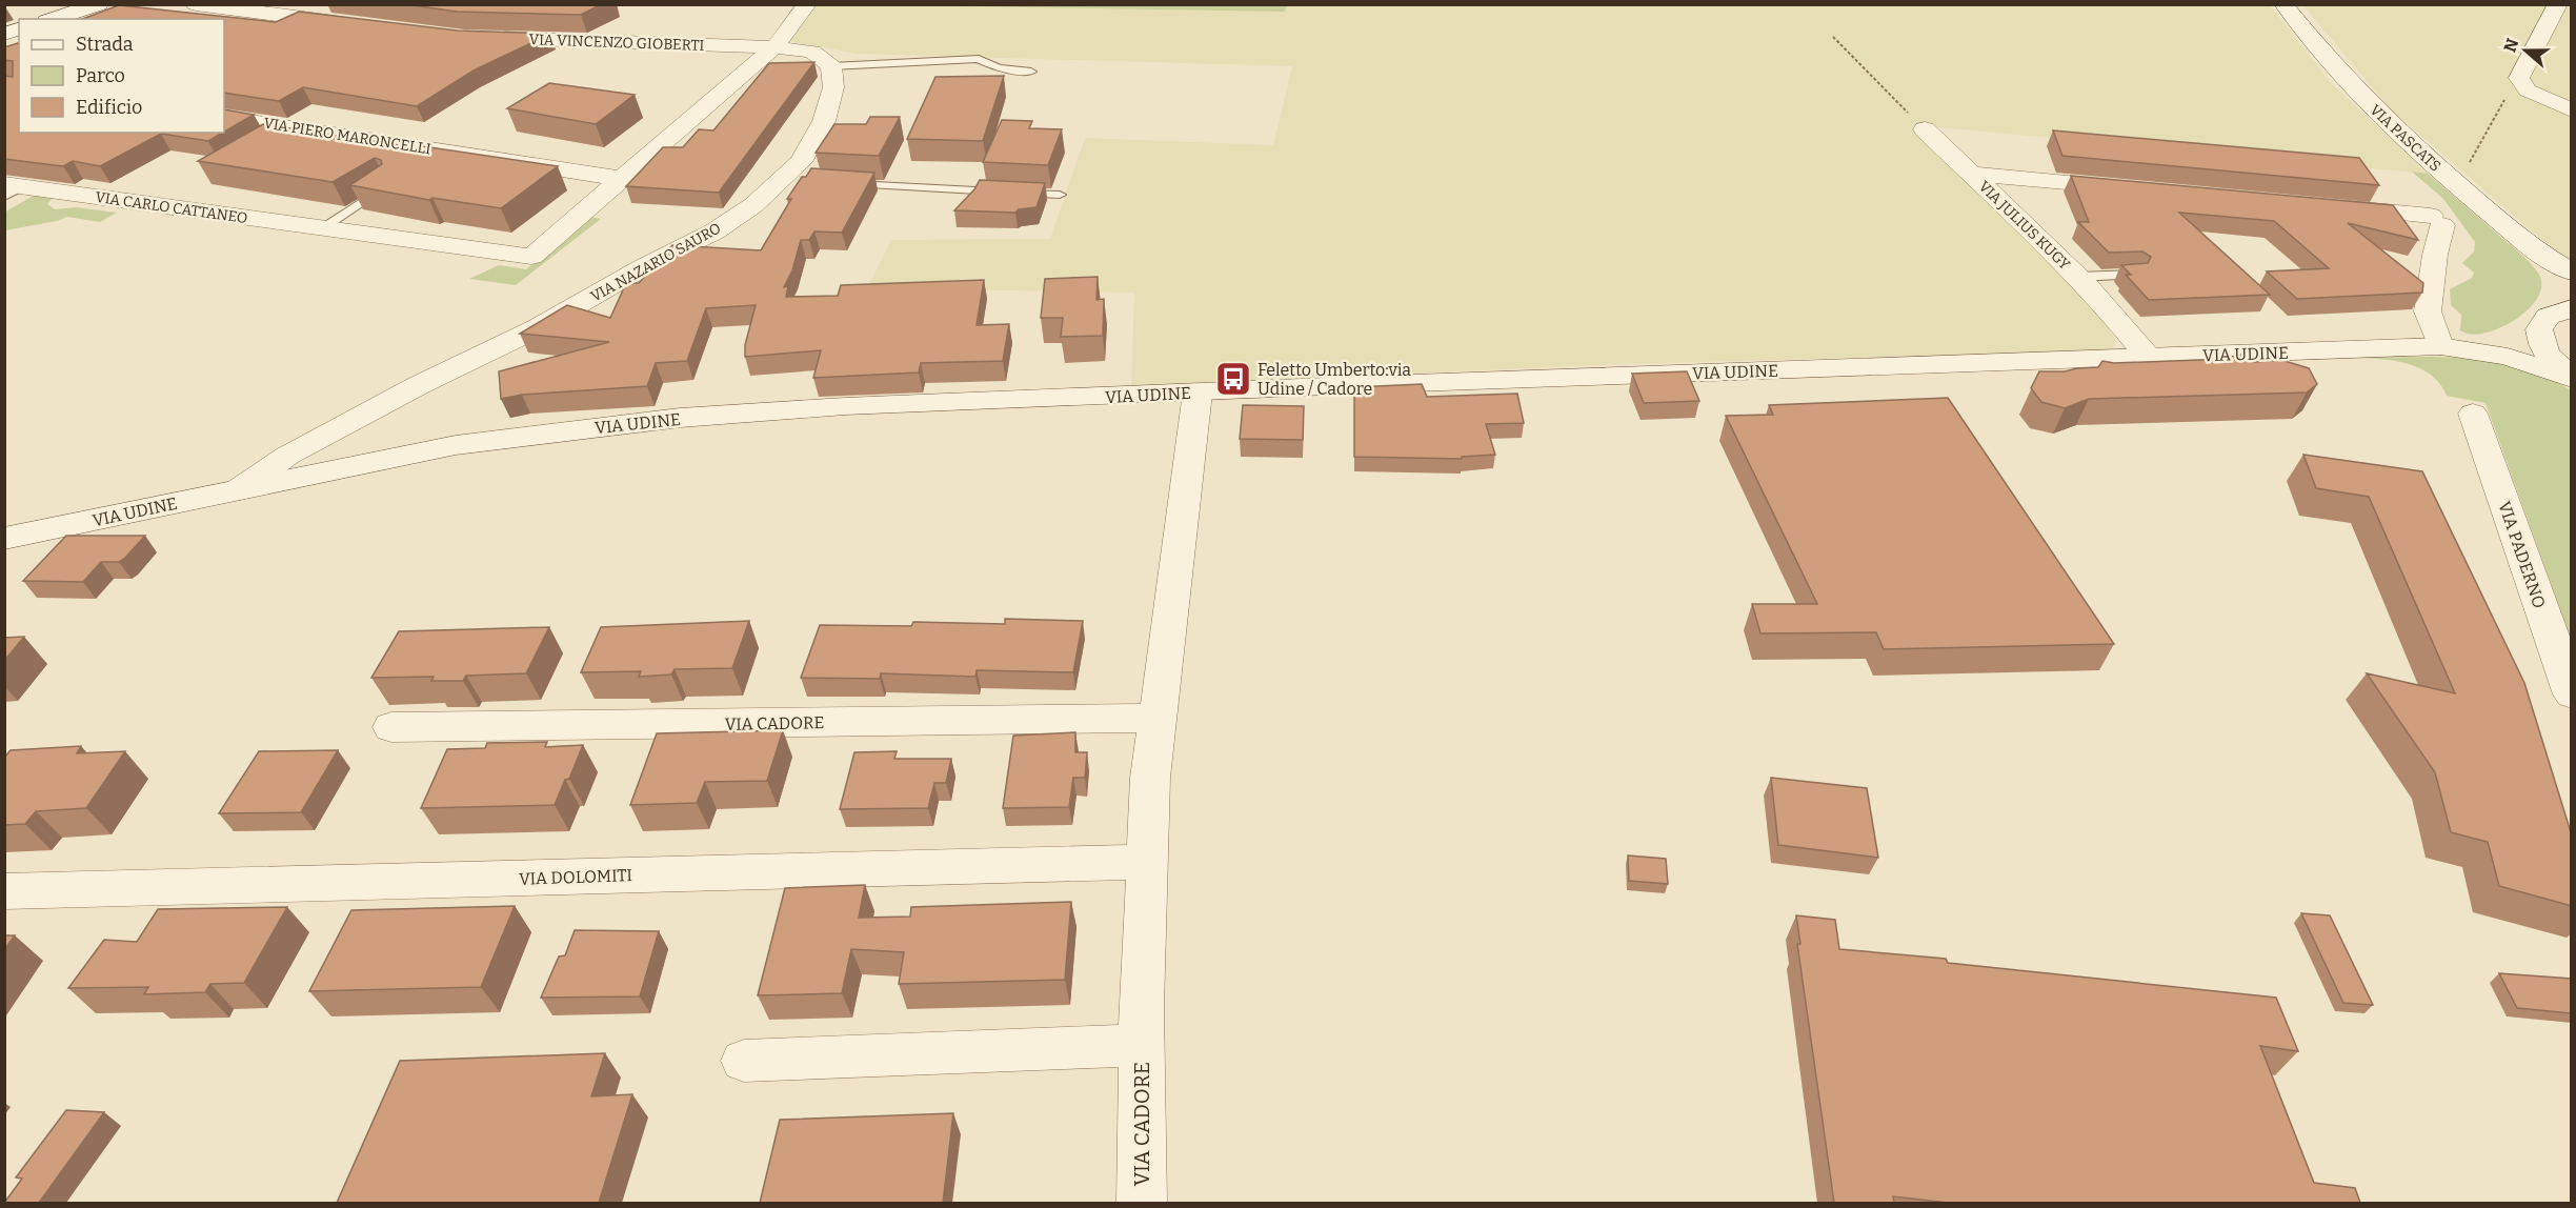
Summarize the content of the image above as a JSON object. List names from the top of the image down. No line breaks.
{"streets":{"street":["VIA VINCENZO GIOBERTI","VIA PIERO MARONCELLI","VIA PASCATS","VIA CARLO CATTANEO","VIA JULIUS KUGY","VIA NAZARIO SAURO","VIA UDINE","VIA PADERNO","VIA CADORE","VIA DOLOMITI"]},"crossings":[["VIA VINCENZO GIOBERTI","VIA CARLO CATTANEO"],["VIA PIERO MARONCELLI","VIA CARLO CATTANEO"],["VIA JULIUS KUGY","VIA UDINE"],["VIA NAZARIO SAURO","VIA UDINE"],["VIA UDINE","VIA CADORE"],["VIA CADORE","VIA DOLOMITI"]],"places":{"bus stop":["Feletto Umberto:via Udine / Cadore"]},"legend":["Strada","Parco","Edificio"],"north":"left"}
